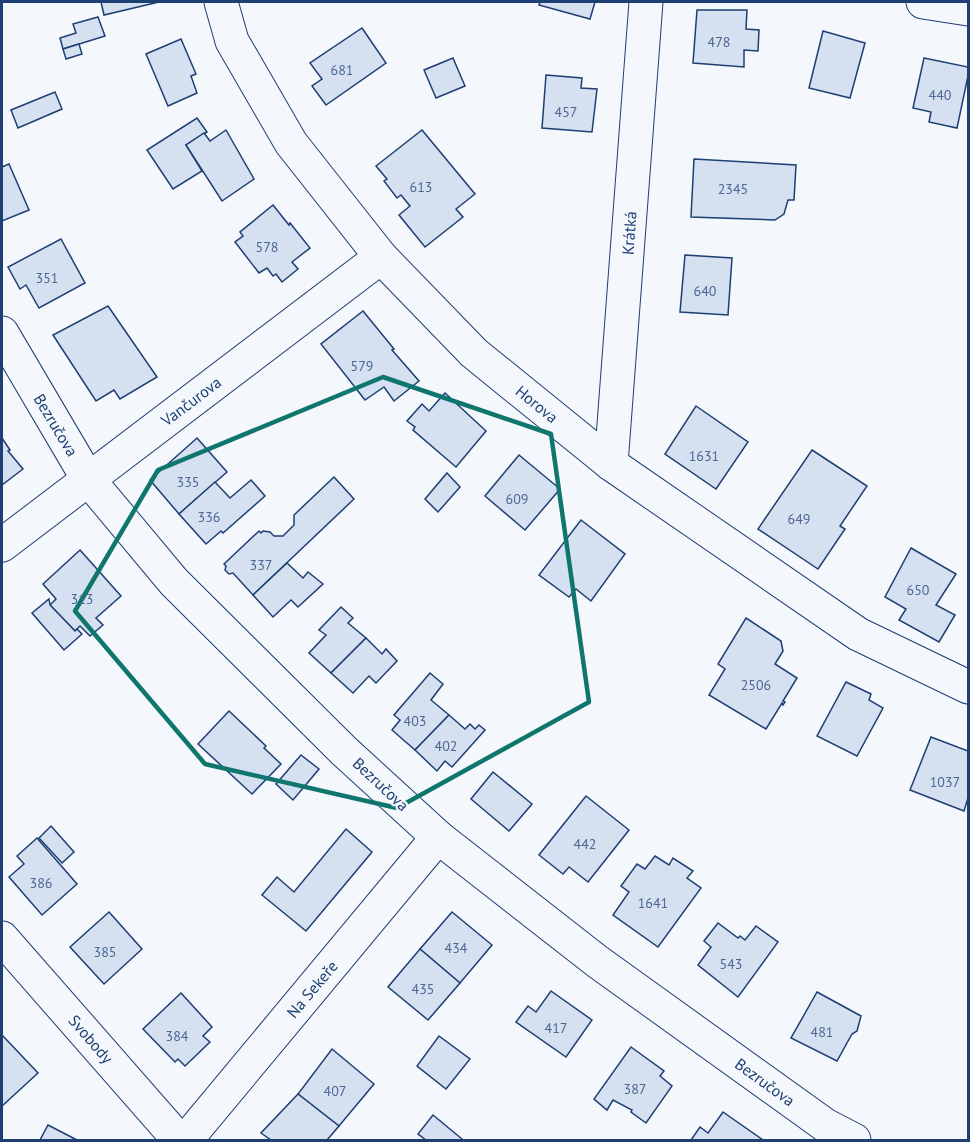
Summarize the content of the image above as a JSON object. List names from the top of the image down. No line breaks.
{"streets":{"street":["Krátká","Vančurova","Horova","Bezručova","Na Sekeře","Svobody"]},"crossings":[["Krátká","Horova"],["Vančurova","Horova"],["Vančurova","Bezručova"],["Bezručova","Na Sekeře"]],"house_numbers":["478","681","440","457","613","2345","578","351","640","579","1631","335","609","336","649","337","650","313","2506","403","402","1037","442","386","1641","434","385","543","435","417","481","384","387","407"]}
